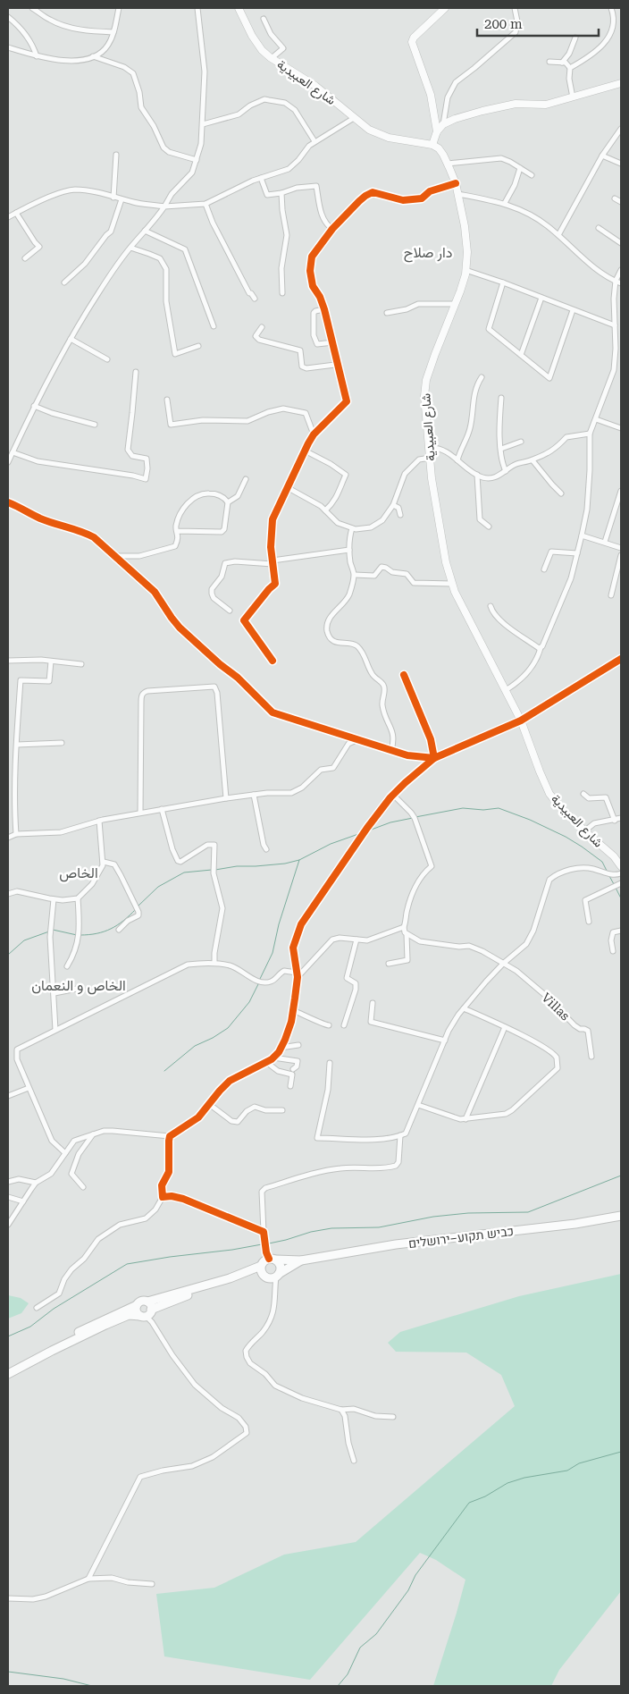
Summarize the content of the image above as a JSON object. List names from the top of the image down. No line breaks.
{"streets":{"main road":["شارع العبيدية","כביש תקוע–ירושלים"],"street":["Villas"]},"districts":["دار صلاح","الخاص","الخاص و النعمان"],"scale_bar":"200 m"}
